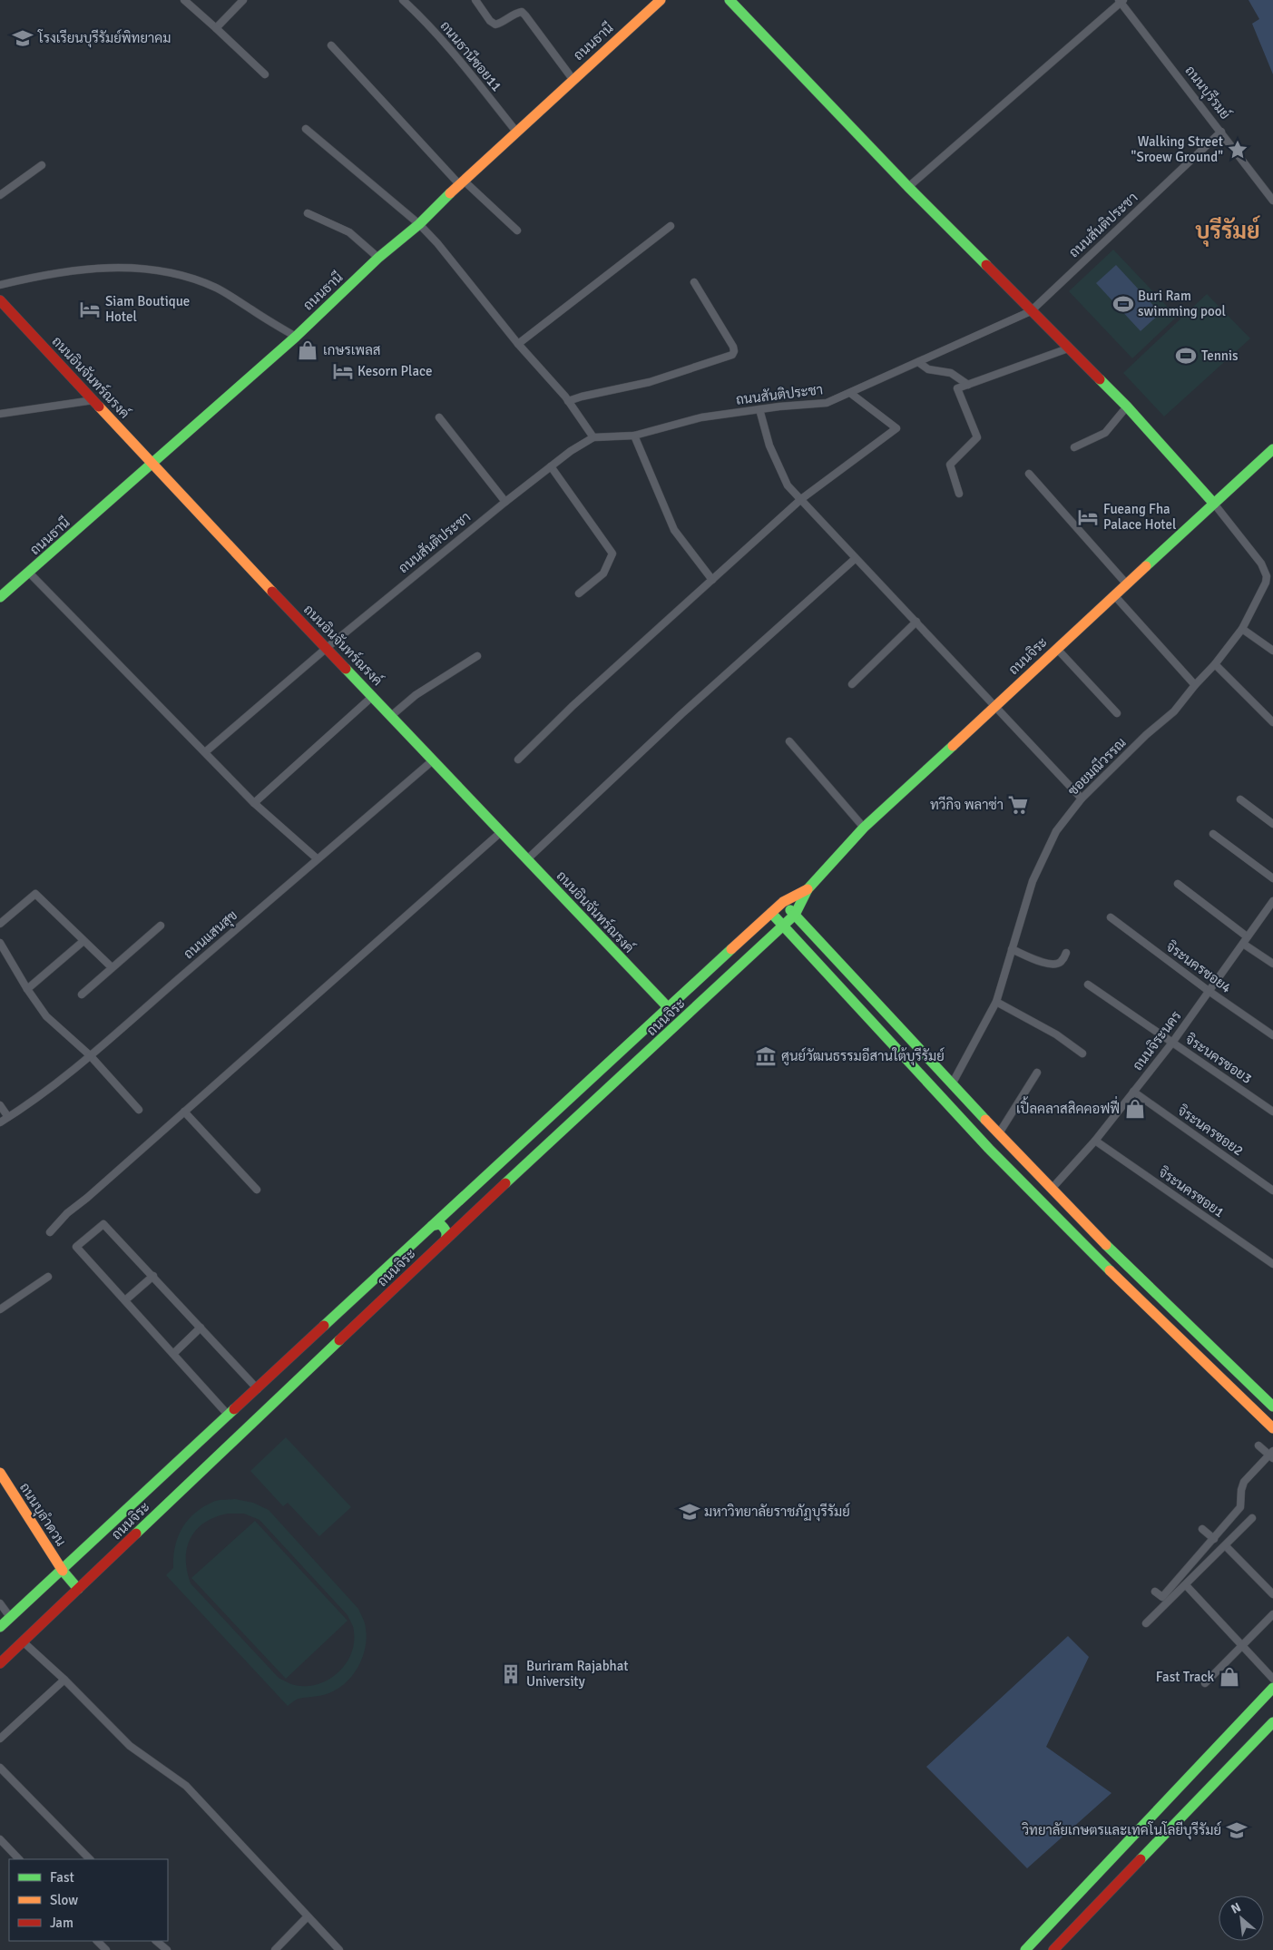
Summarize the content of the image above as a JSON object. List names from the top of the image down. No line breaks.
{"streets":{"main road":["ถนนธานี","ถนนอินจันทร์ณรงค์","ถนนจิระ","ถนนบุลำดวน"],"street":["ถนนธานีซอย11","ถนนบุรีรมย์","ถนนสันติประชา","ซอยมณีวรรณ","ถนนแสนสุข","จิระนครซอย4","ถนนจิระนคร","จิระนครซอย3","จิระนครซอย2","จิระนครซอย1"]},"crossings":[["ถนนธานี","ถนนธานีซอย11"],["ถนนธานี","ถนนอินจันทร์ณรงค์"],["ถนนบุรีรมย์","ถนนสันติประชา"],["ถนนสันติประชา","ถนนอินจันทร์ณรงค์"],["ถนนอินจันทร์ณรงค์","ถนนจิระ"],["ถนนอินจันทร์ณรงค์","ถนนแสนสุข"],["ถนนจิระ","ซอยมณีวรรณ"],["ถนนจิระ","ถนนบุลำดวน"],["จิระนครซอย4","ถนนจิระนคร"],["ถนนจิระนคร","จิระนครซอย3"],["ถนนจิระนคร","จิระนครซอย2"],["ถนนจิระนคร","จิระนครซอย1"]],"districts":["บุรีรัมย์"],"places":{"school or university":["โรงเรียนบุรีรัมย์พิทยาคม","มหาวิทยาลัยราชภัฏบุรีรัมย์","วิทยาลัยเกษตรและเทคโนโลยีบุรีรัมย์"],"place":["Walking Street \"Sroew Ground\""],"sports":["Buri Ram swimming pool","Tennis"],"hotel":["Siam Boutique Hotel","Kesorn Place","Fueang Fha Palace Hotel"],"shop":["เกษรเพลส","เปิ้ลคลาสสิคคอฟฟี่","Fast Track"],"supermarket":["ทวีกิจ พลาซ่า"],"museum":["ศูนย์วัฒนธรรมอีสานใต้บุรีรัมย์"],"building":["Buriram Rajabhat University"]},"legend":["Fast","Slow","Jam"],"north":"top left"}
